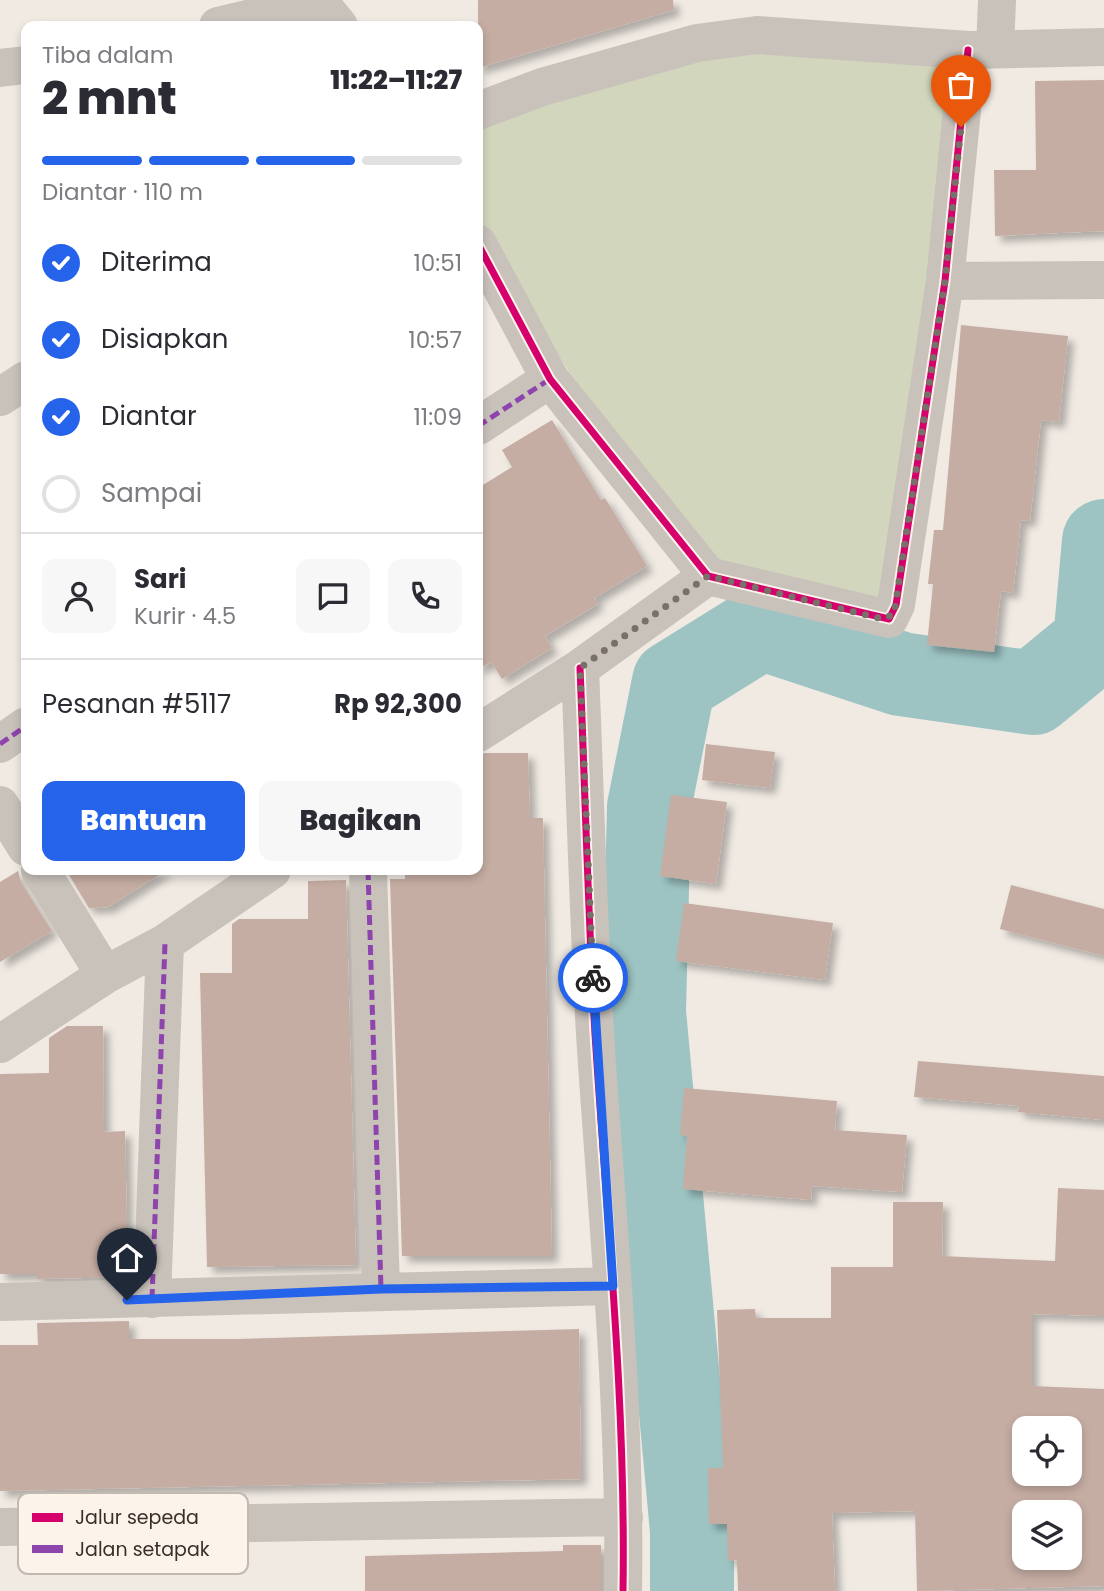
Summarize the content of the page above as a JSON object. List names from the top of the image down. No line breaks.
{"legend":["Jalur sepeda","Jalan setapak"],"page":{"heading":["2 mnt","Tiba dalam","11:22–11:27"],"panel":["Sari","Kurir · 4.5","Pesanan #5117","Rp 92,300"],"bar":"Diantar · 110 m","list":[["Diterima","10:51"],["Disiapkan","10:57"],["Diantar","11:09"],"Sampai"],"buttons":["Bantuan","Bagikan"]}}
